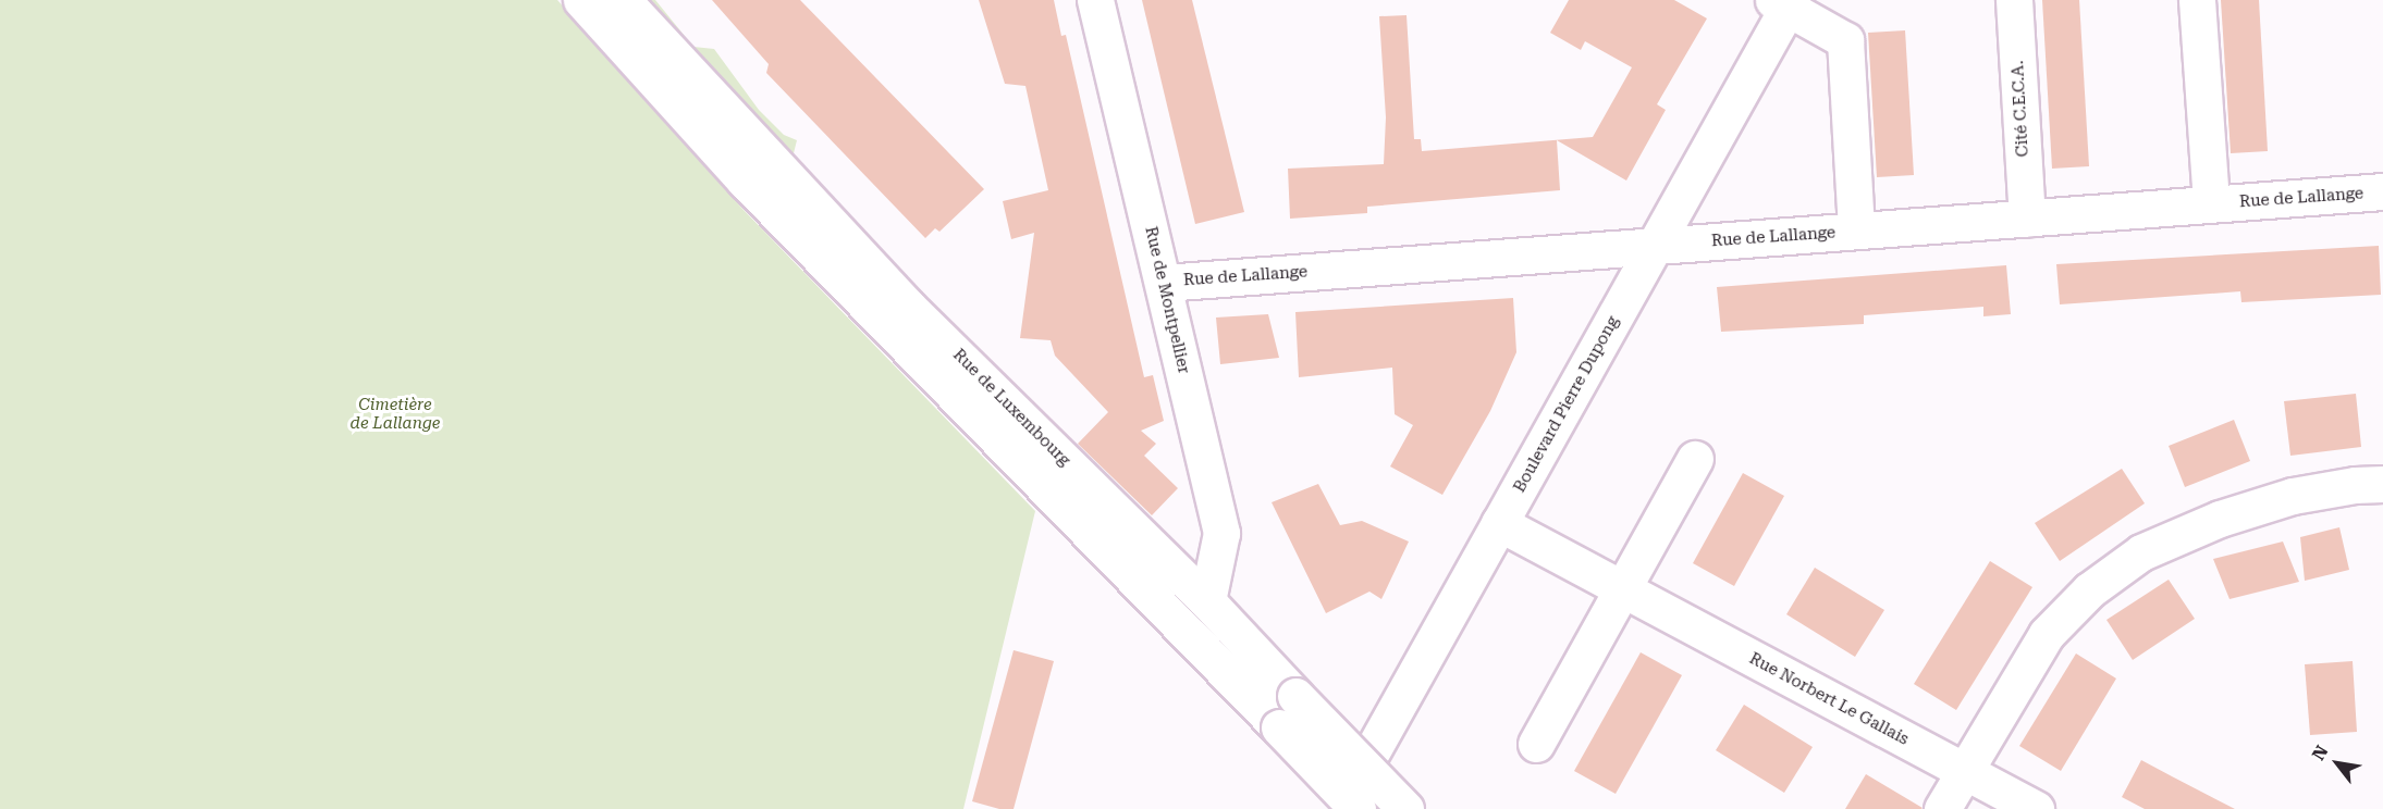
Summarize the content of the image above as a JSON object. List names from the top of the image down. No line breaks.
{"streets":{"street":["Cité C.E.C.A.","Rue de Lallange","Rue de Montpellier","Boulevard Pierre Dupong","Rue de Luxembourg","Rue Norbert Le Gallais"]},"crossings":[["Cité C.E.C.A.","Rue de Lallange"],["Rue de Lallange","Rue de Montpellier"],["Rue de Lallange","Boulevard Pierre Dupong"],["Rue de Montpellier","Rue de Luxembourg"],["Boulevard Pierre Dupong","Rue Norbert Le Gallais"]],"parks":["Cimetière de Lallange"],"north":"top left"}
